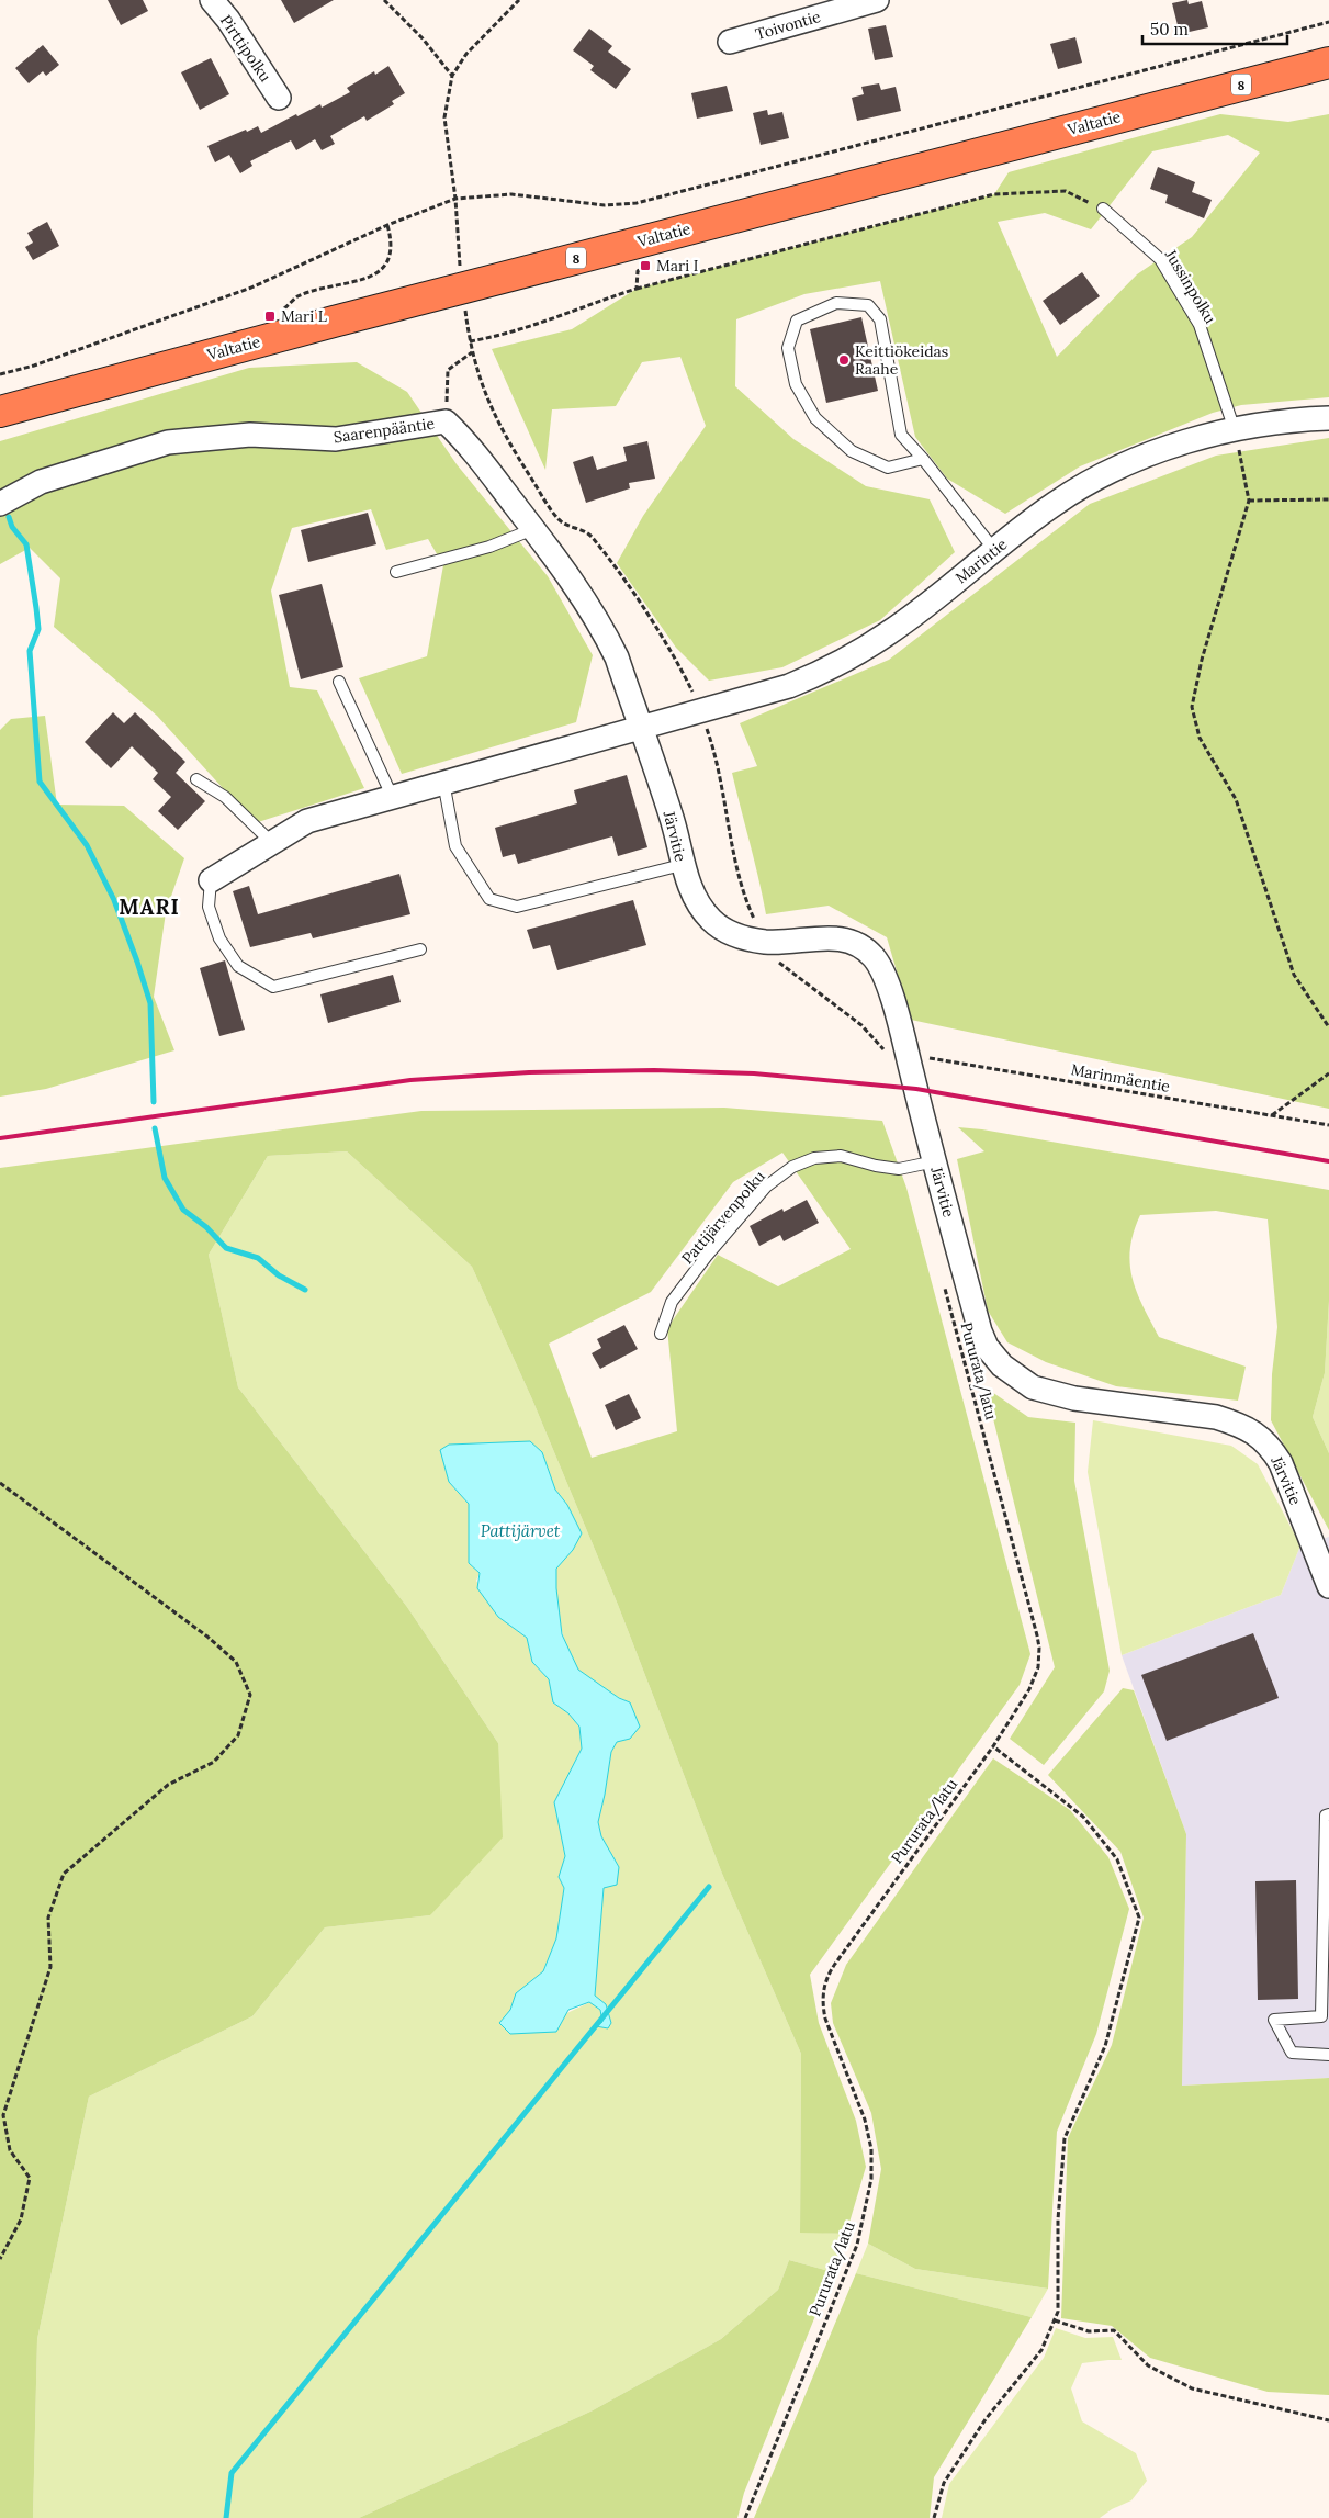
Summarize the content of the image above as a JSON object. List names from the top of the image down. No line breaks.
{"streets":{"highway":["8","Valtatie"],"street":["Toivontie","Pirttipolku","Saarenpääntie","Marintie","Järvitie"],"lane":["Jussinpolku","Pattijärvenpolku"],"path":["Marinmäentie","Pururata/latu"]},"crossings":[["Jussinpolku","Marintie"],["Saarenpääntie","Marintie"],["Saarenpääntie","Järvitie"],["Marintie","Järvitie"],["Järvitie","Marinmäentie"],["Järvitie","Pattijärvenpolku"]],"districts":["MARI"],"water":["Pattijärvet"],"places":{"transit":["Mari I","Mari L"],"other":["Keittiökeidas Raahe"]},"scale_bar":"50 m"}
